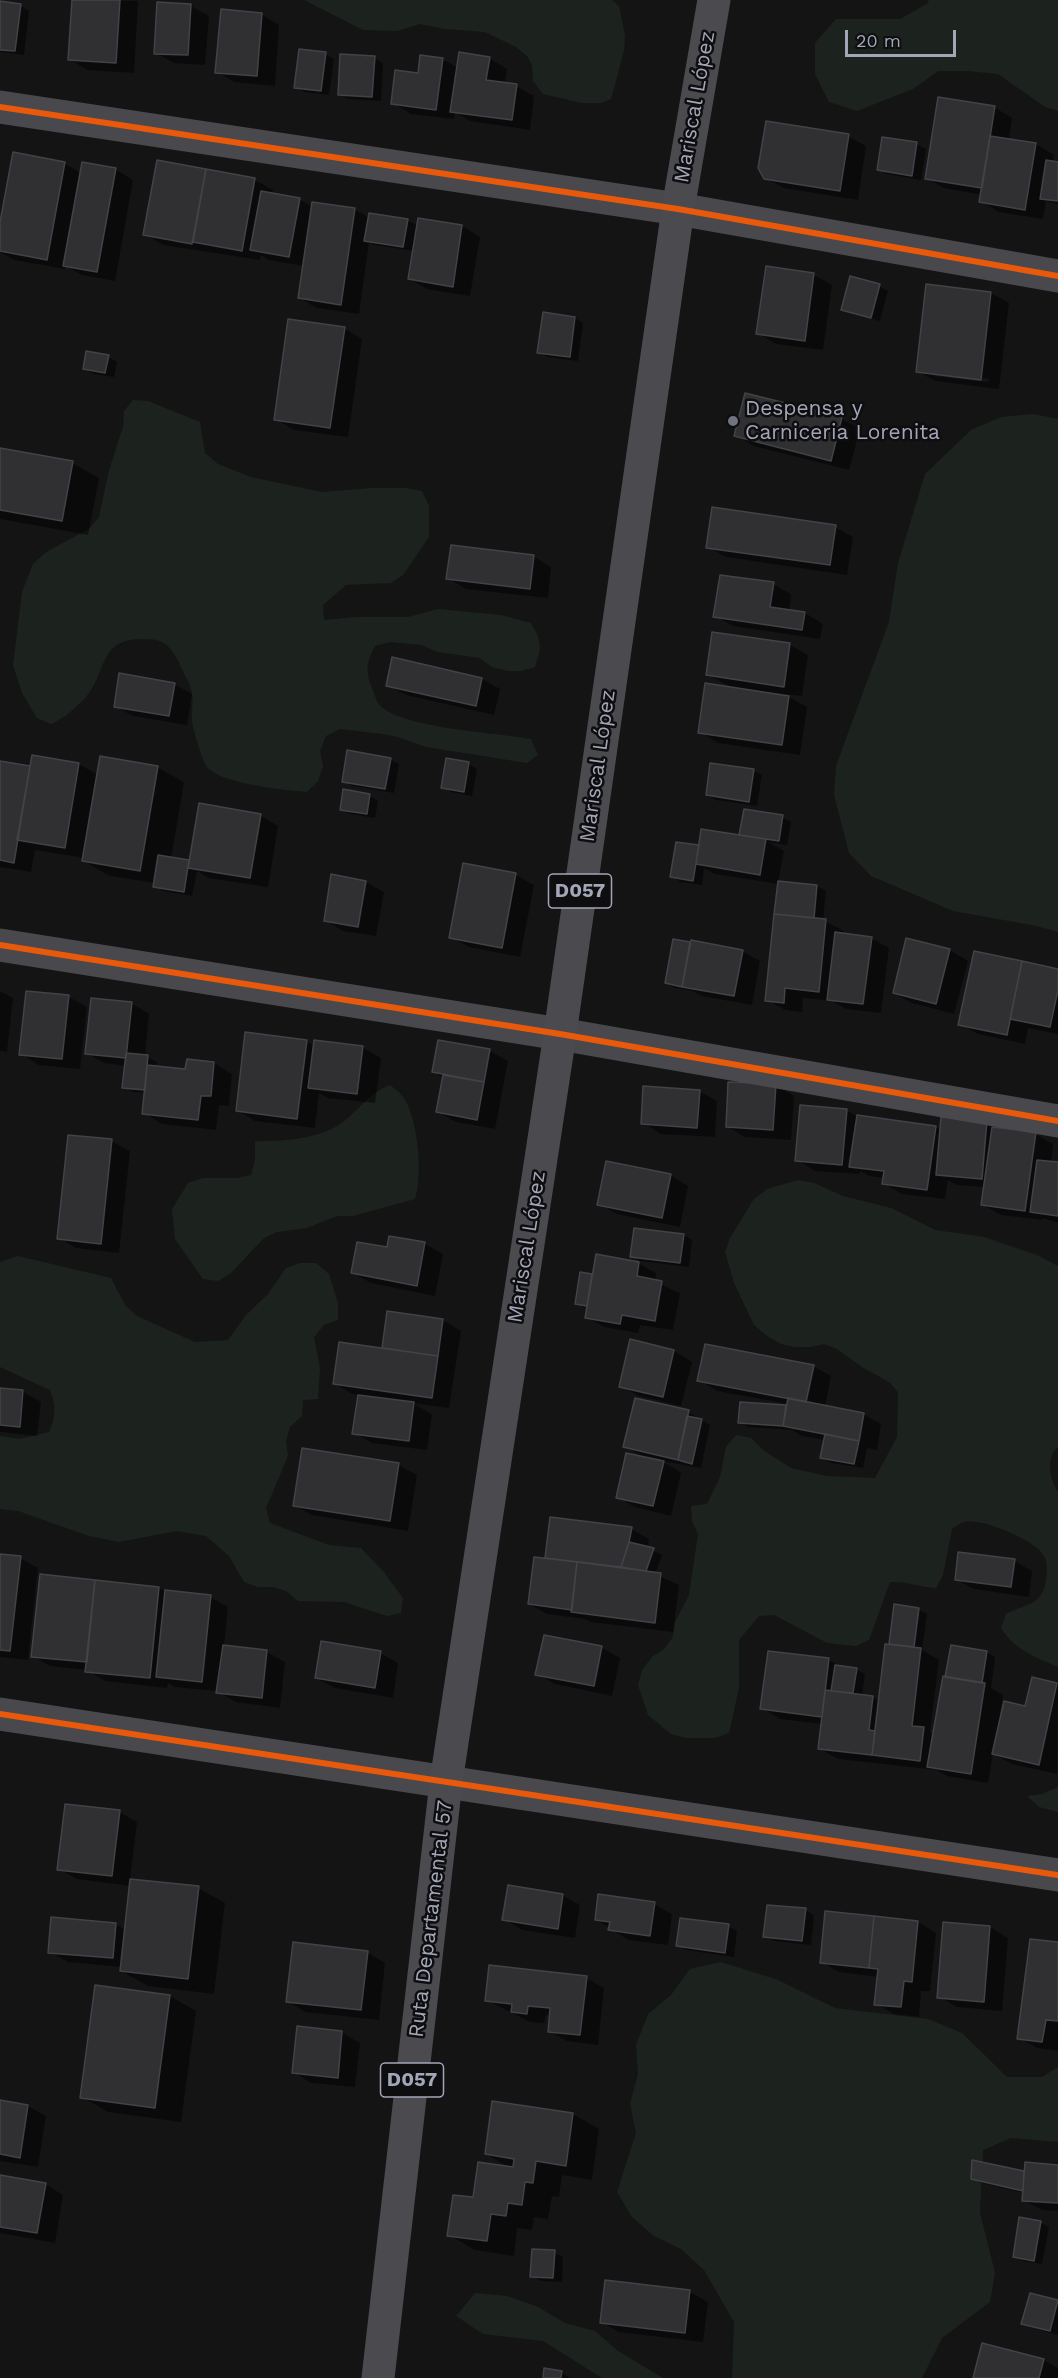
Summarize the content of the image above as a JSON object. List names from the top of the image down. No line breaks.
{"streets":{"main road":["Mariscal López","D057","Ruta Departamental 57"]},"crossings":[["Mariscal López","Ruta Departamental 57"]],"places":["Despensa y Carniceria Lorenita"],"scale_bar":"20 m"}
